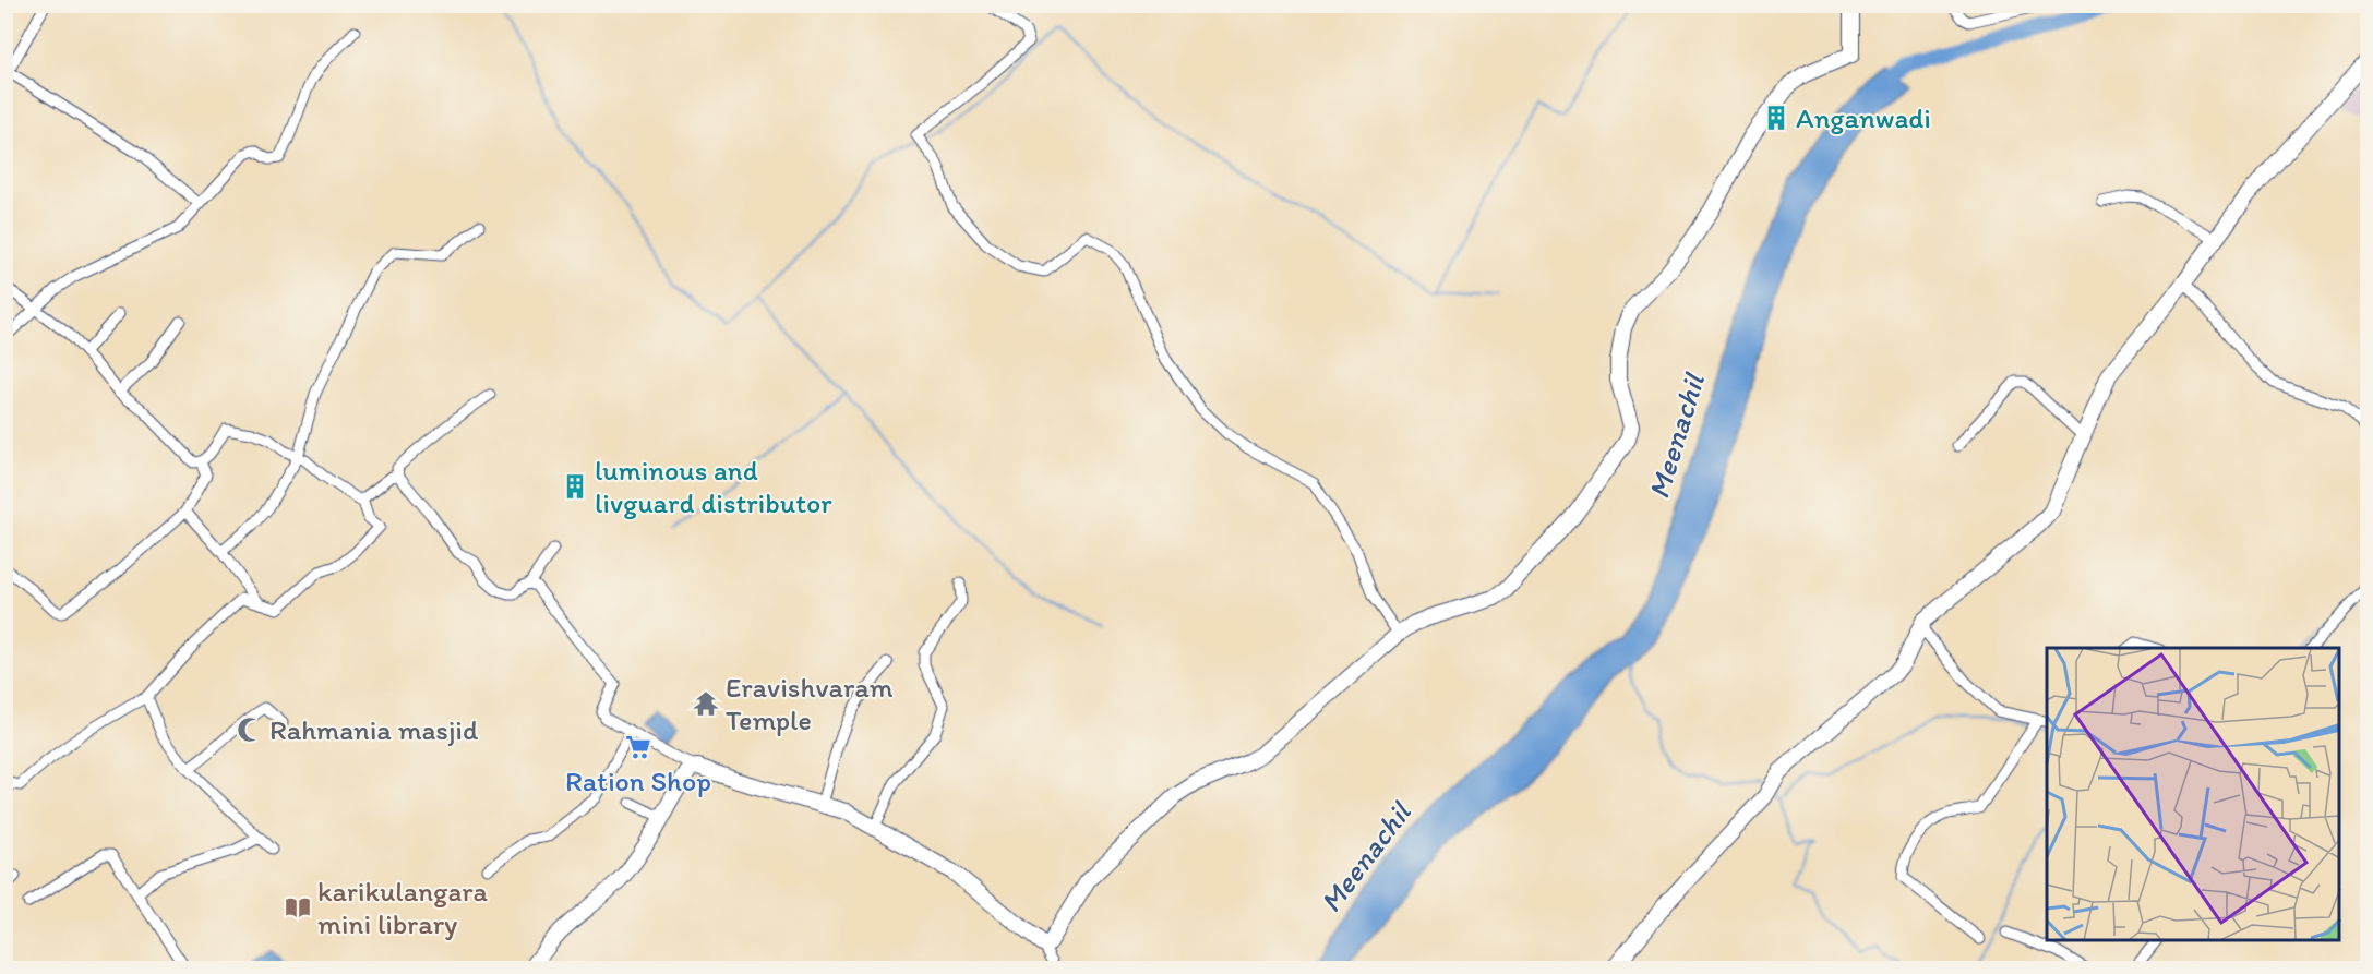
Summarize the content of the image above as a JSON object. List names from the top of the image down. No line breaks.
{"water":["Meenachil"],"places":{"building":["Anganwadi","luminous and livguard distributor"],"temple":["Eravishvaram Temple"],"mosque":["Rahmania masjid"],"supermarket":["Ration Shop"],"library":["karikulangara mini library"]}}
